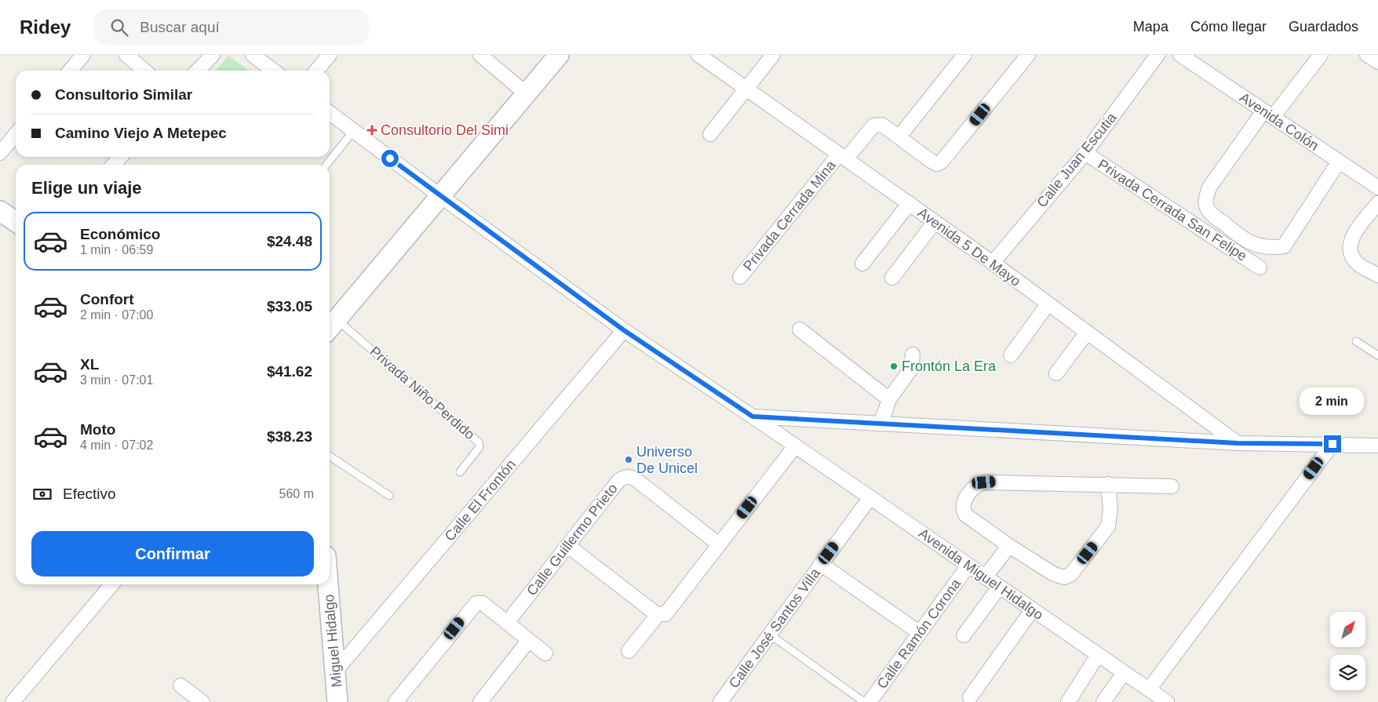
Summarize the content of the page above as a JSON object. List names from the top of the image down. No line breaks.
{"streets":{"main road":["Miguel Hidalgo"],"street":["Avenida Colón","Calle Juan Escutia","Privada Cerrada San Felipe","Privada Cerrada Mina","Avenida 5 De Mayo","Calle El Frontón","Calle Guillermo Prieto","Avenida Miguel Hidalgo","Calle José Santos Villa","Calle Ramón Corona"],"lane":["Privada Niño Perdido"]},"crossings":[["Calle Juan Escutia","Privada Cerrada San Felipe"],["Calle Juan Escutia","Avenida 5 De Mayo"],["Privada Cerrada Mina","Avenida 5 De Mayo"],["Calle El Frontón","Avenida Miguel Hidalgo"],["Calle El Frontón","Miguel Hidalgo"],["Avenida Miguel Hidalgo","Calle José Santos Villa"],["Avenida Miguel Hidalgo","Calle Ramón Corona"]],"places":{"health":["Consultorio Del Simi"],"other":["Frontón La Era","Universo De Unicel"]},"north":"top right","page":{"header":"Ridey","search":"Buscar aquí","nav":["Mapa","Cómo llegar","Guardados"],"banner":["Consultorio Similar","Camino Viejo A Metepec"],"heading":"Elige un viaje","list":[{"name":"Económico","note":"1 min · 06:59","value":"$24.48"},{"name":"Confort","note":"2 min · 07:00","value":"$33.05"},{"name":"XL","note":"3 min · 07:01","value":"$41.62"},{"name":"Moto","note":"4 min · 07:02","value":"$38.23"}],"bubble":"2 min","pay":["Efectivo","560 m"],"buttons":"Confirmar"}}
